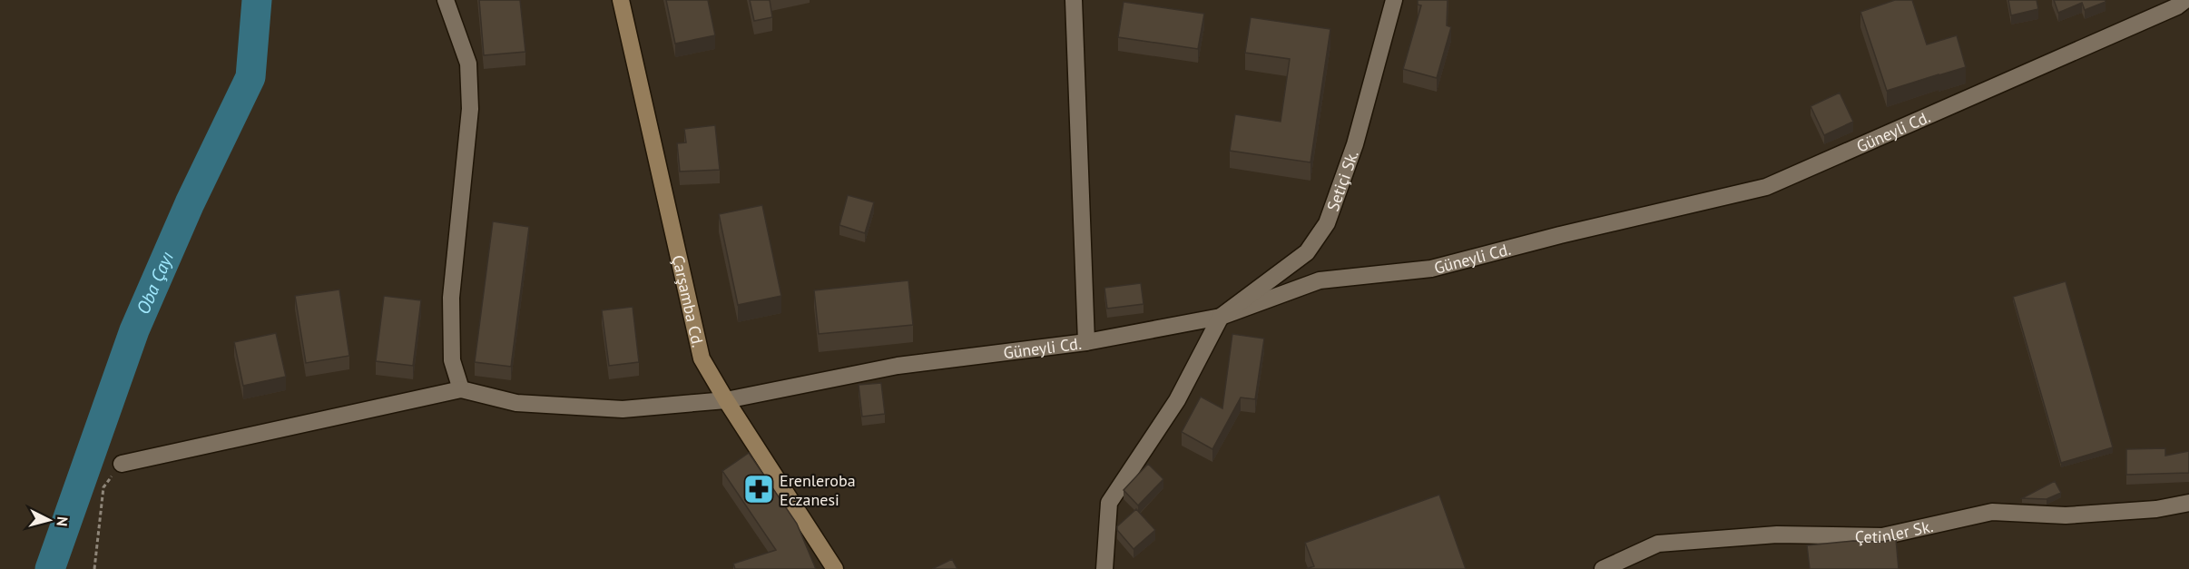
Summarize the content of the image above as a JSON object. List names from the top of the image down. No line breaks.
{"streets":{"street":["Güneyli Cd.","Setiçi Sk.","Çarşamba Cd.","Çetinler Sk."]},"crossings":[["Güneyli Cd.","Setiçi Sk."],["Güneyli Cd.","Çarşamba Cd."]],"water":["Oba Çayı"],"places":{"pharmacy":["Erenleroba Eczanesi"]},"north":"right"}
